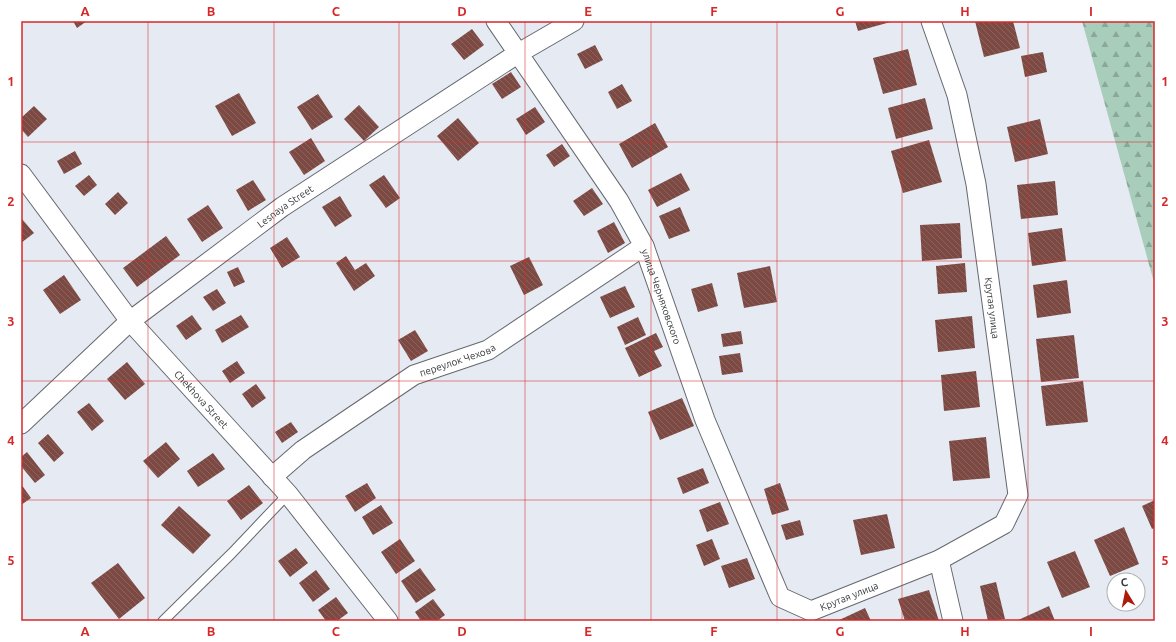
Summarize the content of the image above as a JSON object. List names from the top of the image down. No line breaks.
{"streets":{"street":["Lesnaya Street","улица Черняховского","Крутая улица","переулок Чехова","Chekhova Street"]},"crossings":[["Lesnaya Street","улица Черняховского"],["Lesnaya Street","Chekhova Street"],["улица Черняховского","Крутая улица"],["улица Черняховского","переулок Чехова"],["переулок Чехова","Chekhova Street"]],"north":"top","grid":{"columns":["A","B","C","D","E","F","G","H","I"],"rows":["1","2","3","4","5"]}}
